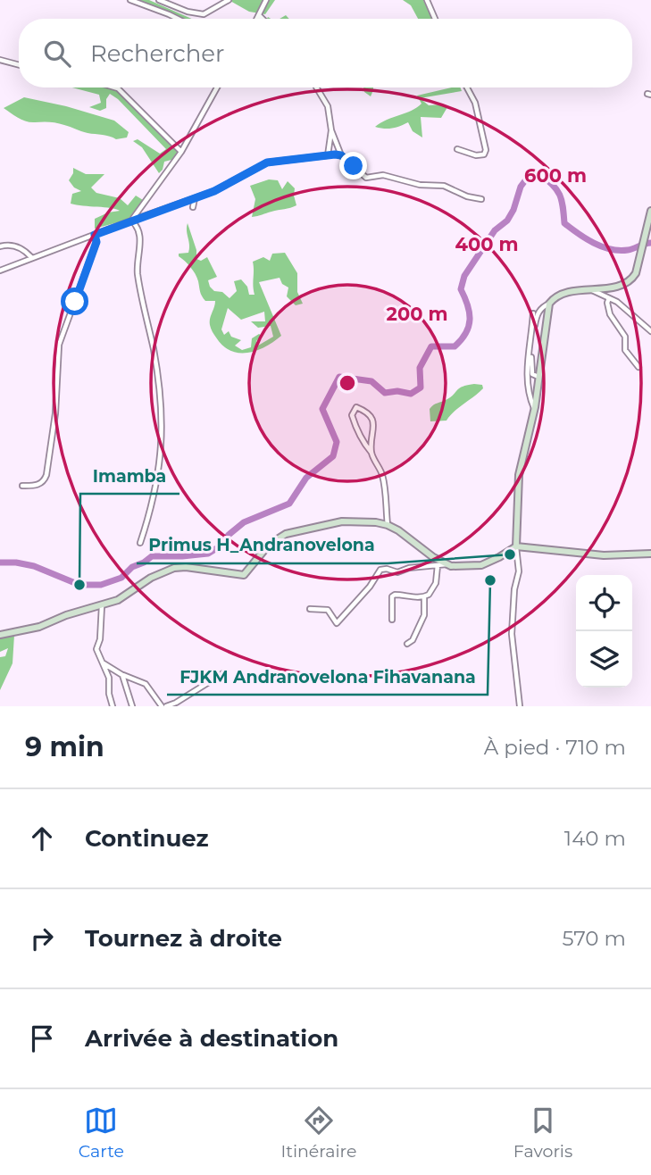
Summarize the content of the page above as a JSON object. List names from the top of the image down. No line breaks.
{"places":["Primus H_Andranovelona","FJKM Andranovelona Fihavanana","Imamba"],"page":{"search":"Rechercher","heading":["9 min","À pied · 710 m"],"list":[["Continuez","140 m"],["Tournez à droite","570 m"],"Arrivée à destination"],"nav":["Carte","Itinéraire","Favoris"]},"rings":["600 m","400 m","200 m"]}
